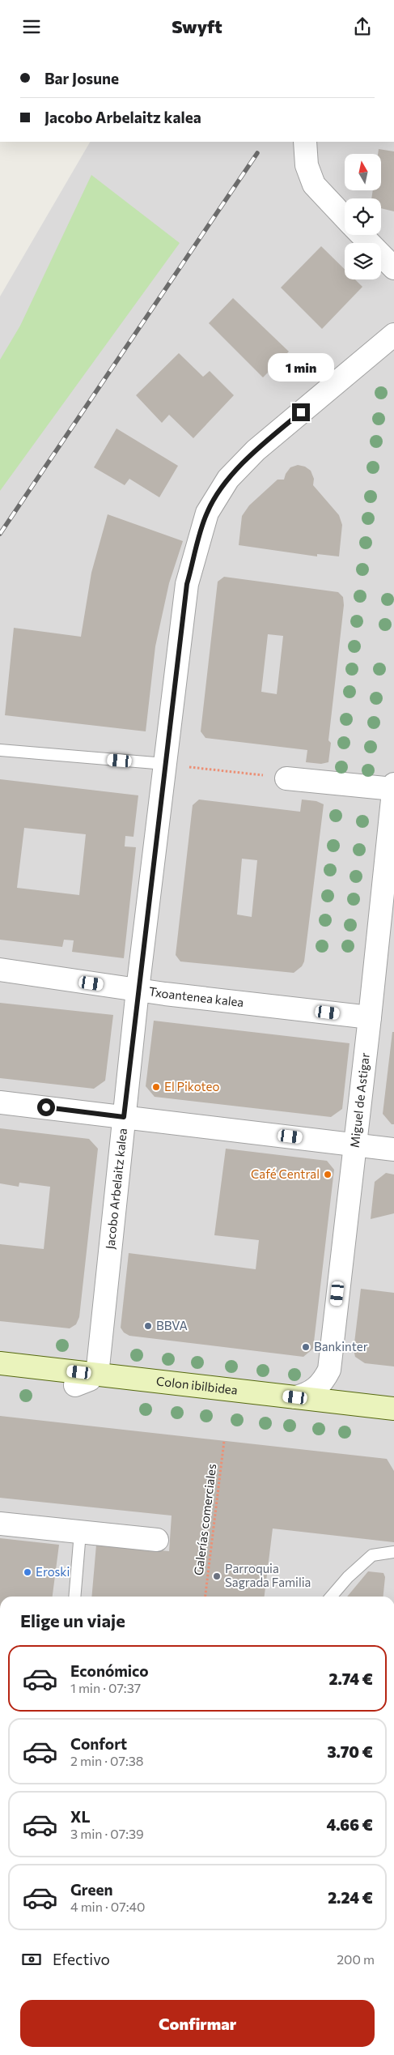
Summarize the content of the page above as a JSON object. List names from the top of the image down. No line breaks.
{"streets":{"main road":["Colon ibilbidea"],"street":["Txoantenea kalea","Miguel de Astigar","Jacobo Arbelaitz kalea"],"path":["Galerías comerciales"]},"crossings":[["Txoantenea kalea","Miguel de Astigar"],["Txoantenea kalea","Jacobo Arbelaitz kalea"],["Miguel de Astigar","Colon ibilbidea"],["Jacobo Arbelaitz kalea","Colon ibilbidea"]],"places":["El Pikoteo","Café Central","BBVA","Bankinter","Eroski","Parroquia Sagrada Familia"],"north":"top","page":{"header":"Swyft","banner":["Bar Josune","Jacobo Arbelaitz kalea"],"bubble":"1 min","heading":"Elige un viaje","list":[{"name":"Económico","note":"1 min · 07:37","value":"2.74 €"},{"name":"Confort","note":"2 min · 07:38","value":"3.70 €"},{"name":"XL","note":"3 min · 07:39","value":"4.66 €"},{"name":"Green","note":"4 min · 07:40","value":"2.24 €"}],"pay":["Efectivo","200 m"],"buttons":"Confirmar"}}
